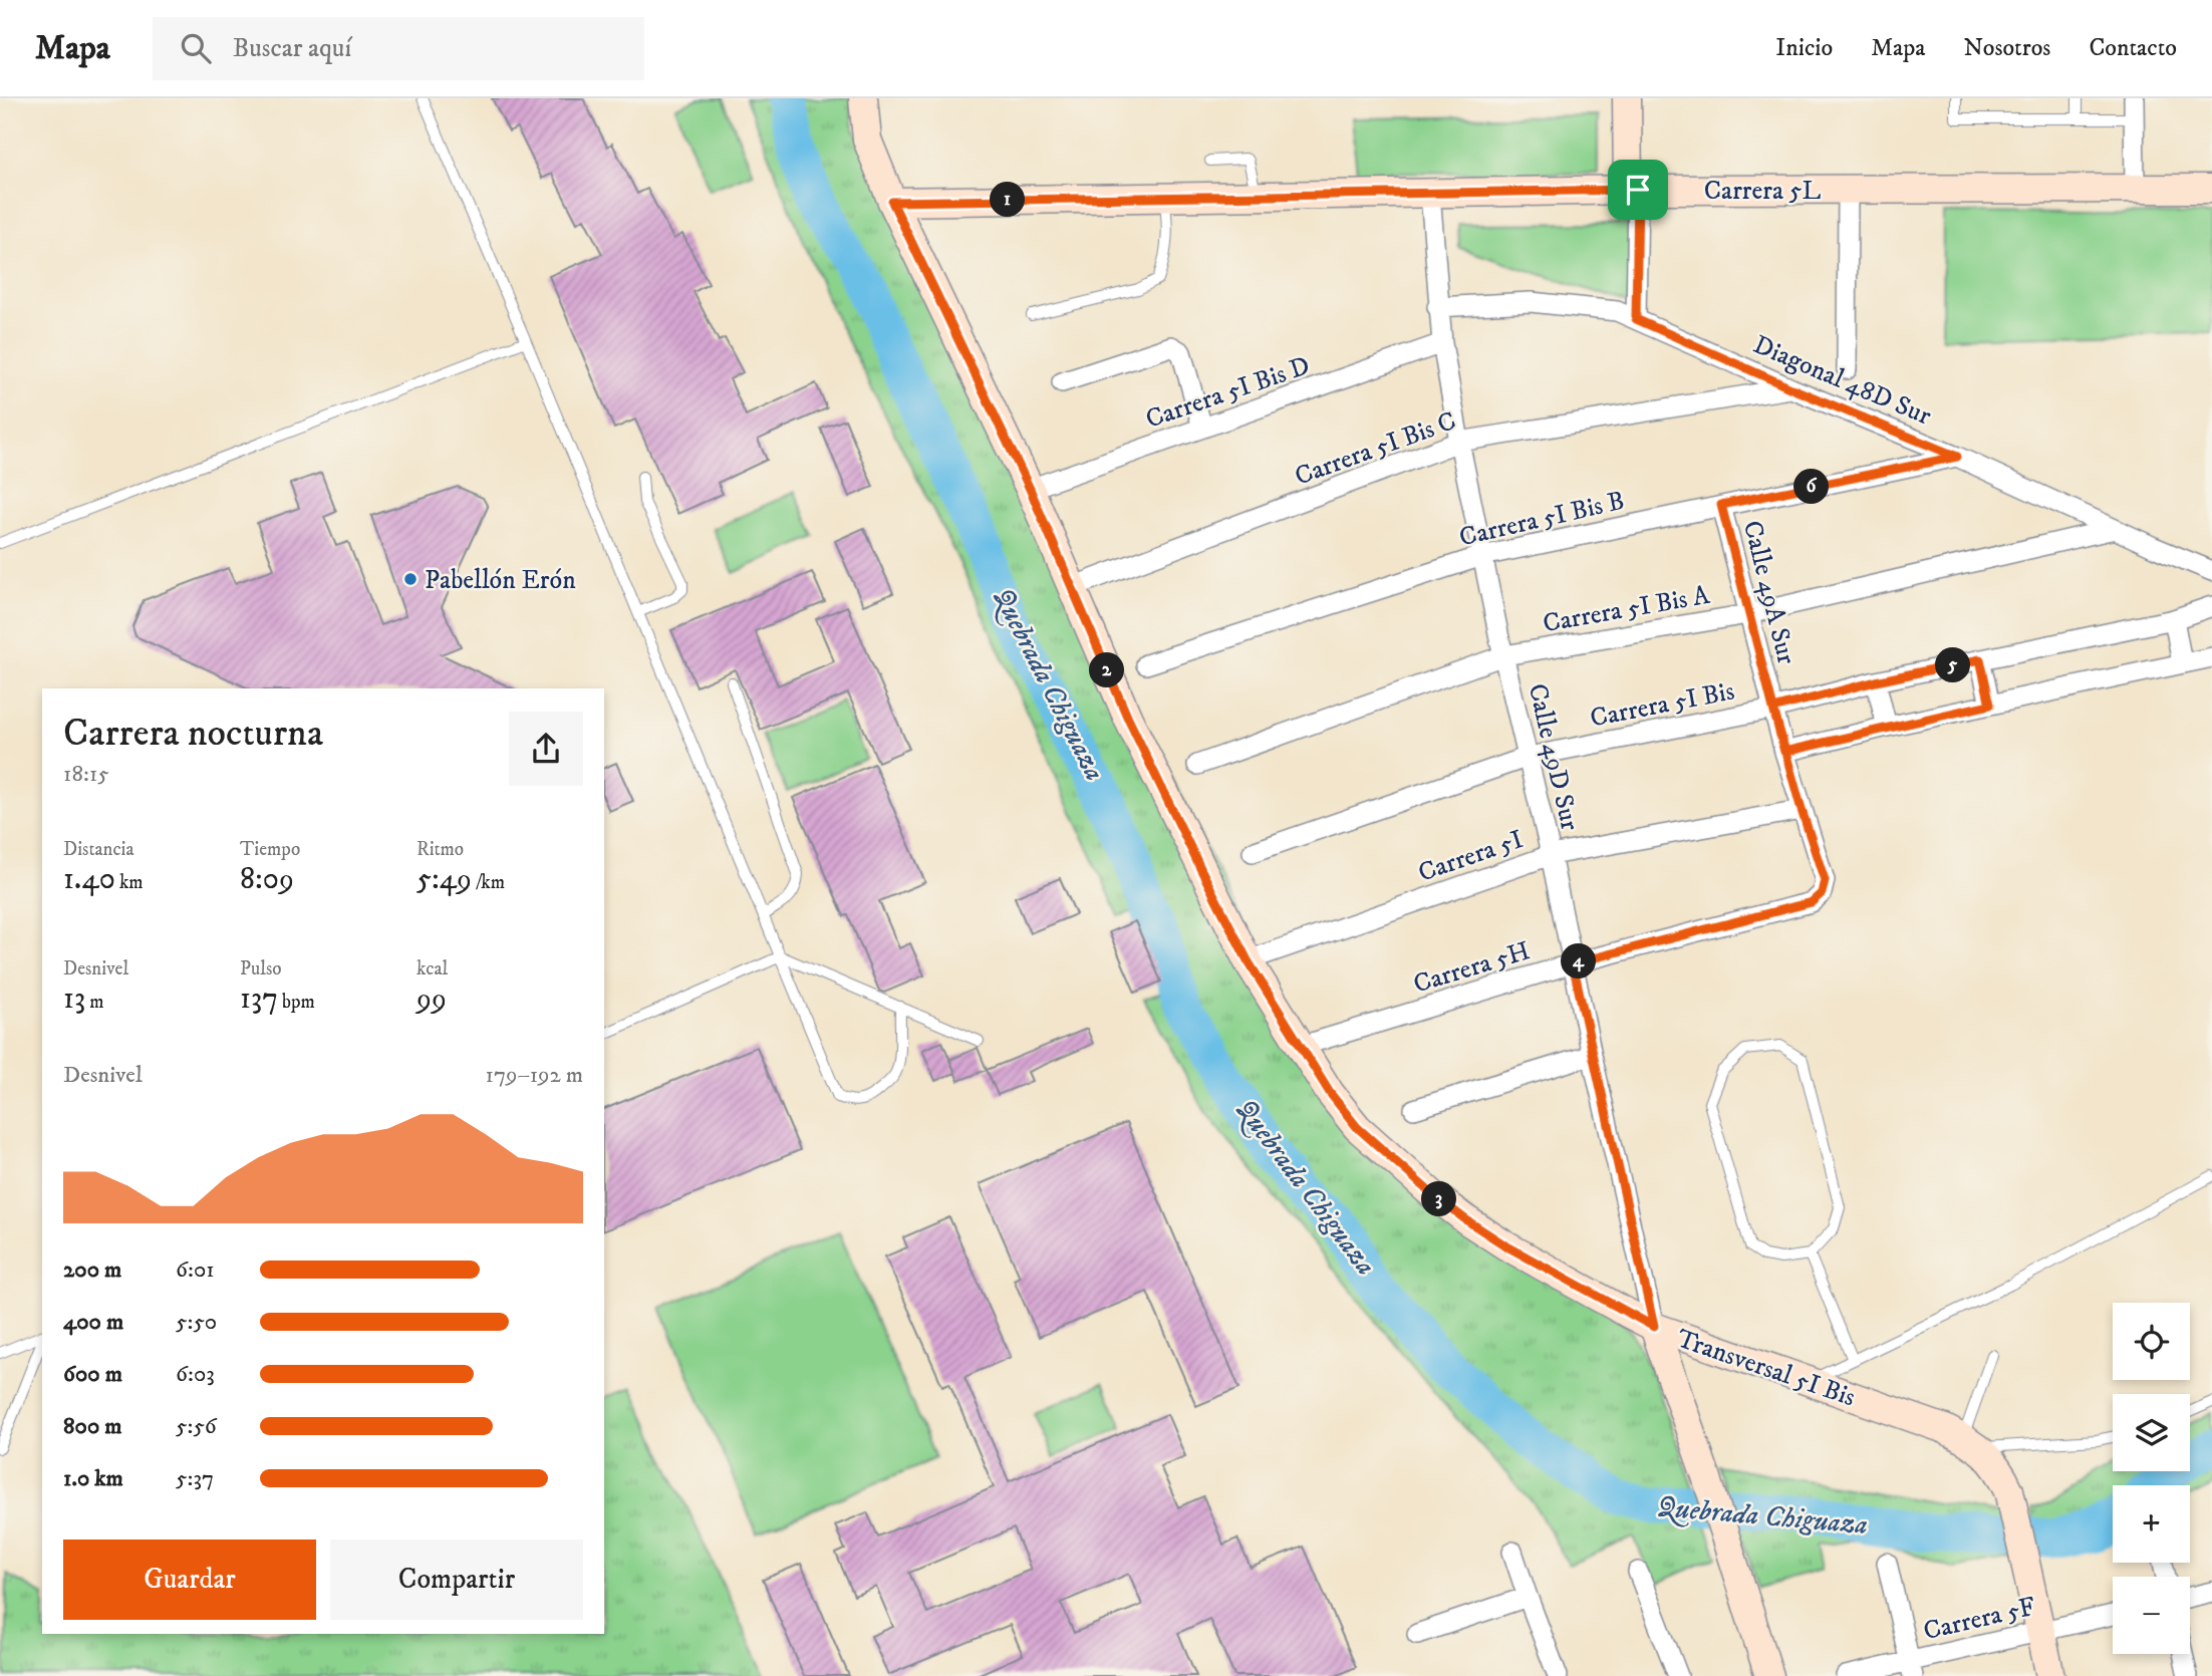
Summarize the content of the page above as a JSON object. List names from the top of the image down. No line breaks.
{"streets":{"street":["Carrera 5L","Diagonal 48D Sur","Carrera 5I Bis D","Carrera 5I Bis C","Carrera 5I Bis B","Calle 49A Sur","Carrera 5I Bis A","Carrera 5I Bis","Calle 49D Sur","Carrera 5I","Carrera 5H","Transversal 5I Bis","Carrera 5F"]},"crossings":[["Carrera 5L","Calle 49D Sur"],["Carrera 5L","Transversal 5I Bis"],["Diagonal 48D Sur","Carrera 5I Bis C"],["Diagonal 48D Sur","Carrera 5I Bis B"],["Diagonal 48D Sur","Carrera 5I Bis A"],["Diagonal 48D Sur","Calle 49D Sur"],["Carrera 5I Bis D","Calle 49D Sur"],["Carrera 5I Bis D","Transversal 5I Bis"],["Carrera 5I Bis C","Calle 49D Sur"],["Carrera 5I Bis C","Transversal 5I Bis"],["Carrera 5I Bis B","Calle 49A Sur"],["Carrera 5I Bis B","Calle 49D Sur"],["Calle 49A Sur","Carrera 5I Bis A"],["Calle 49A Sur","Carrera 5I Bis"],["Calle 49A Sur","Carrera 5I"],["Calle 49A Sur","Carrera 5H"],["Carrera 5I Bis A","Calle 49D Sur"],["Carrera 5I Bis","Calle 49D Sur"],["Calle 49D Sur","Carrera 5I"],["Calle 49D Sur","Carrera 5H"],["Calle 49D Sur","Transversal 5I Bis"],["Carrera 5I","Transversal 5I Bis"],["Carrera 5H","Transversal 5I Bis"]],"water":["Quebrada Chiguaza"],"places":["Pabellón Erón"],"page":{"header":"Mapa","search":"Buscar aquí","nav":["Inicio","Mapa","Nosotros","Contacto"],"pins":["1","6","5","2","4","3"],"heading":["Carrera nocturna","18:15"],"stats":[["Distancia","1.40 km"],["Tiempo","8:09"],["Ritmo","5:49 /km"],["Desnivel","13 m"],["Pulso","137 bpm"],["kcal","99"]],"chart":["Desnivel","179–192 m"],"list":[{"name":"200 m","note":"6:01"},{"name":"400 m","note":"5:50"},{"name":"600 m","note":"6:03"},{"name":"800 m","note":"5:56"},{"name":"1.0 km","note":"5:37"}],"map_buttons":["+","−"],"buttons":["Guardar","Compartir"]}}
